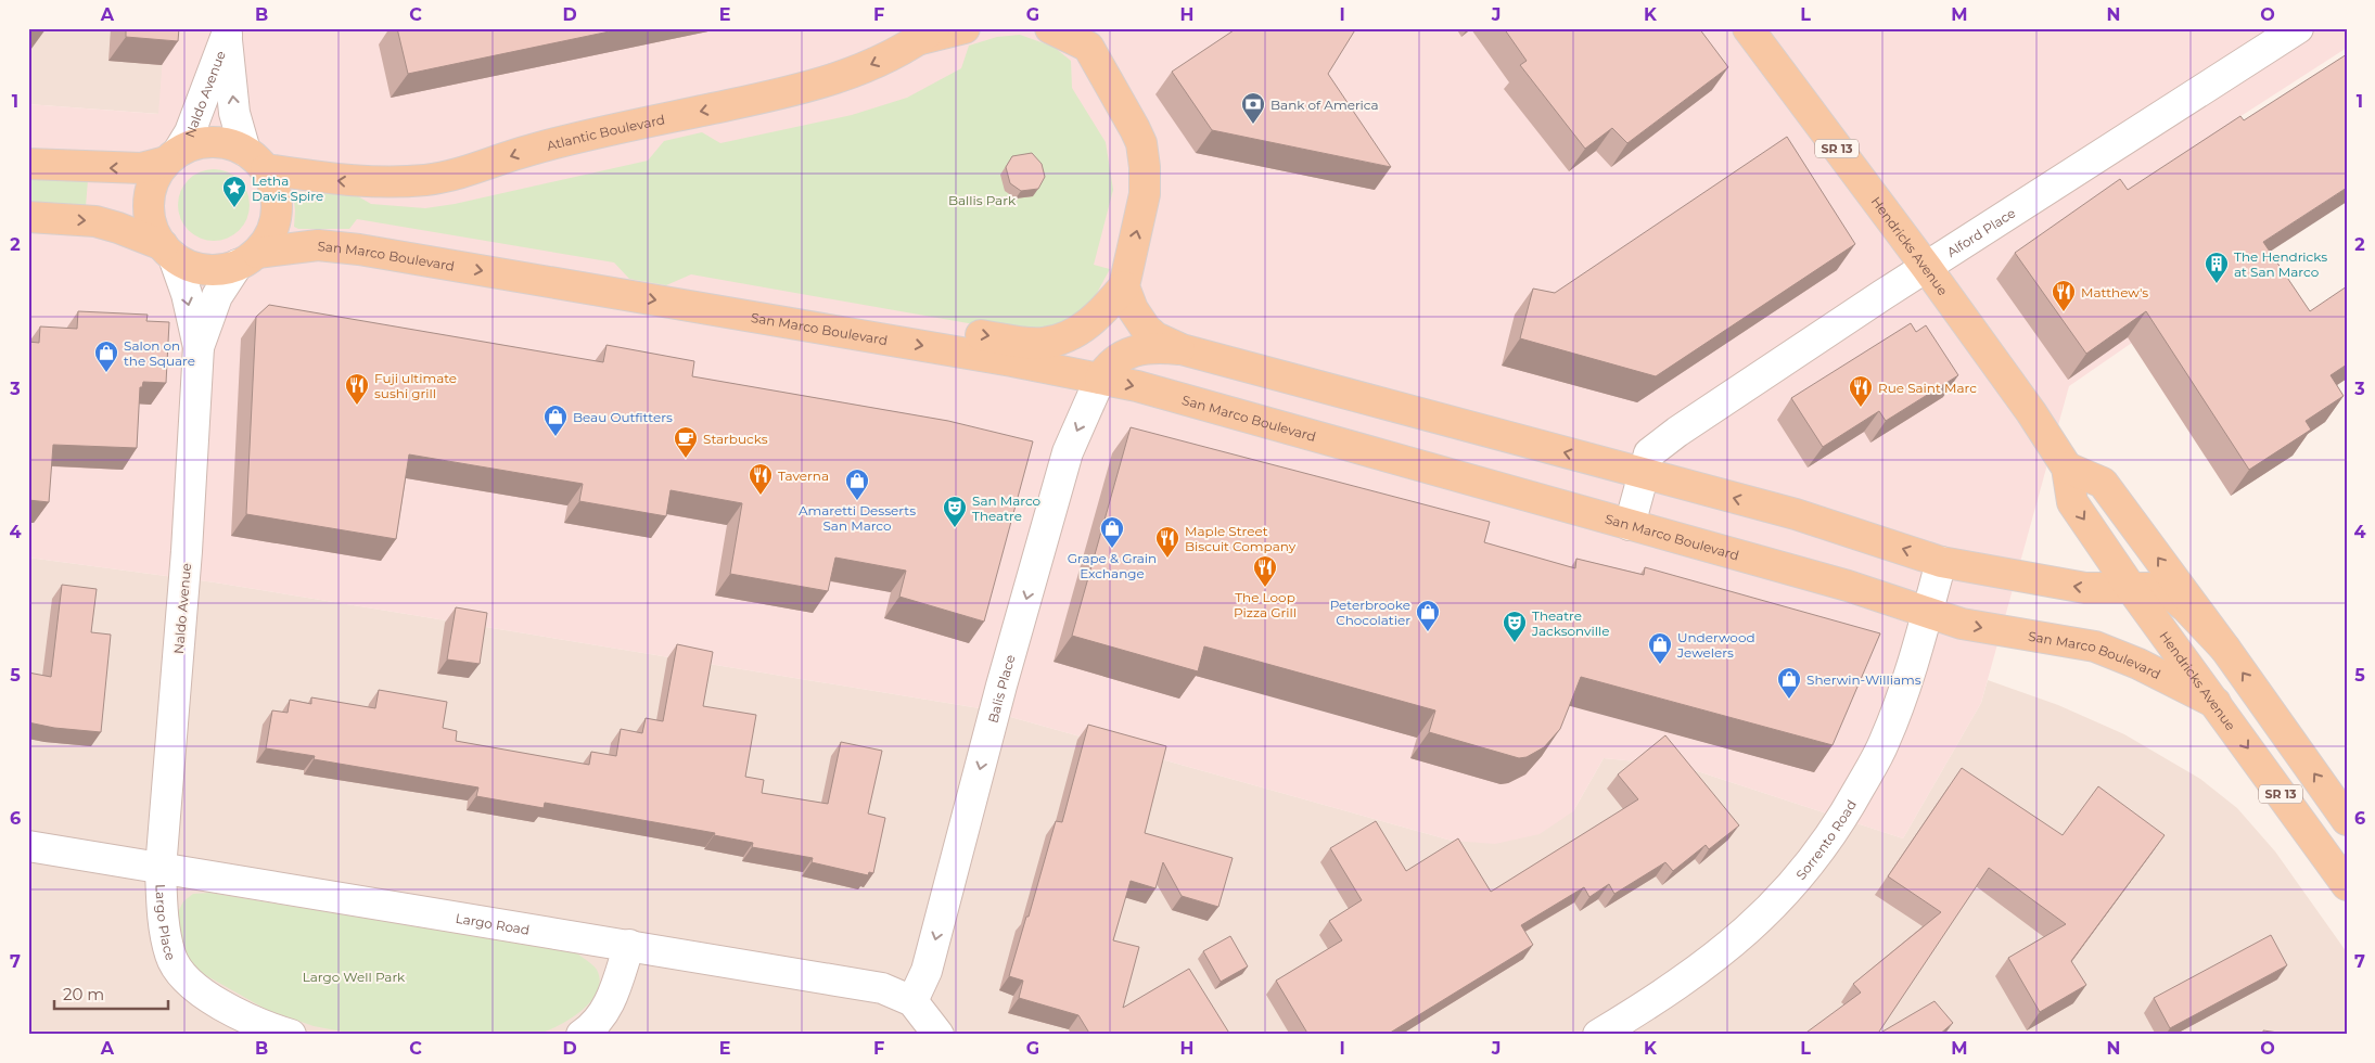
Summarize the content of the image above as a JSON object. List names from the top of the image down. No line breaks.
{"streets":{"main road":["Atlantic Boulevard","SR 13","Hendricks Avenue","San Marco Boulevard"],"street":["Naldo Avenue","Alford Place","Balis Place","Sorrento Road","Largo Place","Largo Road"]},"crossings":[["Naldo Avenue","Atlantic Boulevard"],["Naldo Avenue","San Marco Boulevard"],["Naldo Avenue","Largo Place"],["Naldo Avenue","Largo Road"],["Atlantic Boulevard","San Marco Boulevard"],["SR 13","Hendricks Avenue"],["Alford Place","Hendricks Avenue"],["Alford Place","San Marco Boulevard"],["Hendricks Avenue","San Marco Boulevard"],["San Marco Boulevard","Balis Place"],["San Marco Boulevard","Sorrento Road"],["Balis Place","Largo Road"],["Largo Place","Largo Road"]],"one_way":["Atlantic Boulevard","Balis Place"],"parks":["Ballis Park","Largo Well Park"],"places":{"bank":["Bank of America"],"place":["Letha Davis Spire"],"building":["The Hendricks at San Marco"],"restaurant":["Matthew's","Fuji ultimate sushi grill","Rue Saint Marc","Taverna","Maple Street Biscuit Company","The Loop Pizza Grill"],"shop":["Salon on the Square","Beau Outfitters","Amaretti Desserts San Marco","Grape & Grain Exchange","Peterbrooke Chocolatier","Underwood Jewelers","Sherwin-Williams"],"cafe":["Starbucks"],"theatre":["San Marco Theatre","Theatre Jacksonville"]},"scale_bar":"20 m","grid":{"columns":["A","B","C","D","E","F","G","H","I","J","K","L","M","N","O"],"rows":["1","2","3","4","5","6","7"]}}
